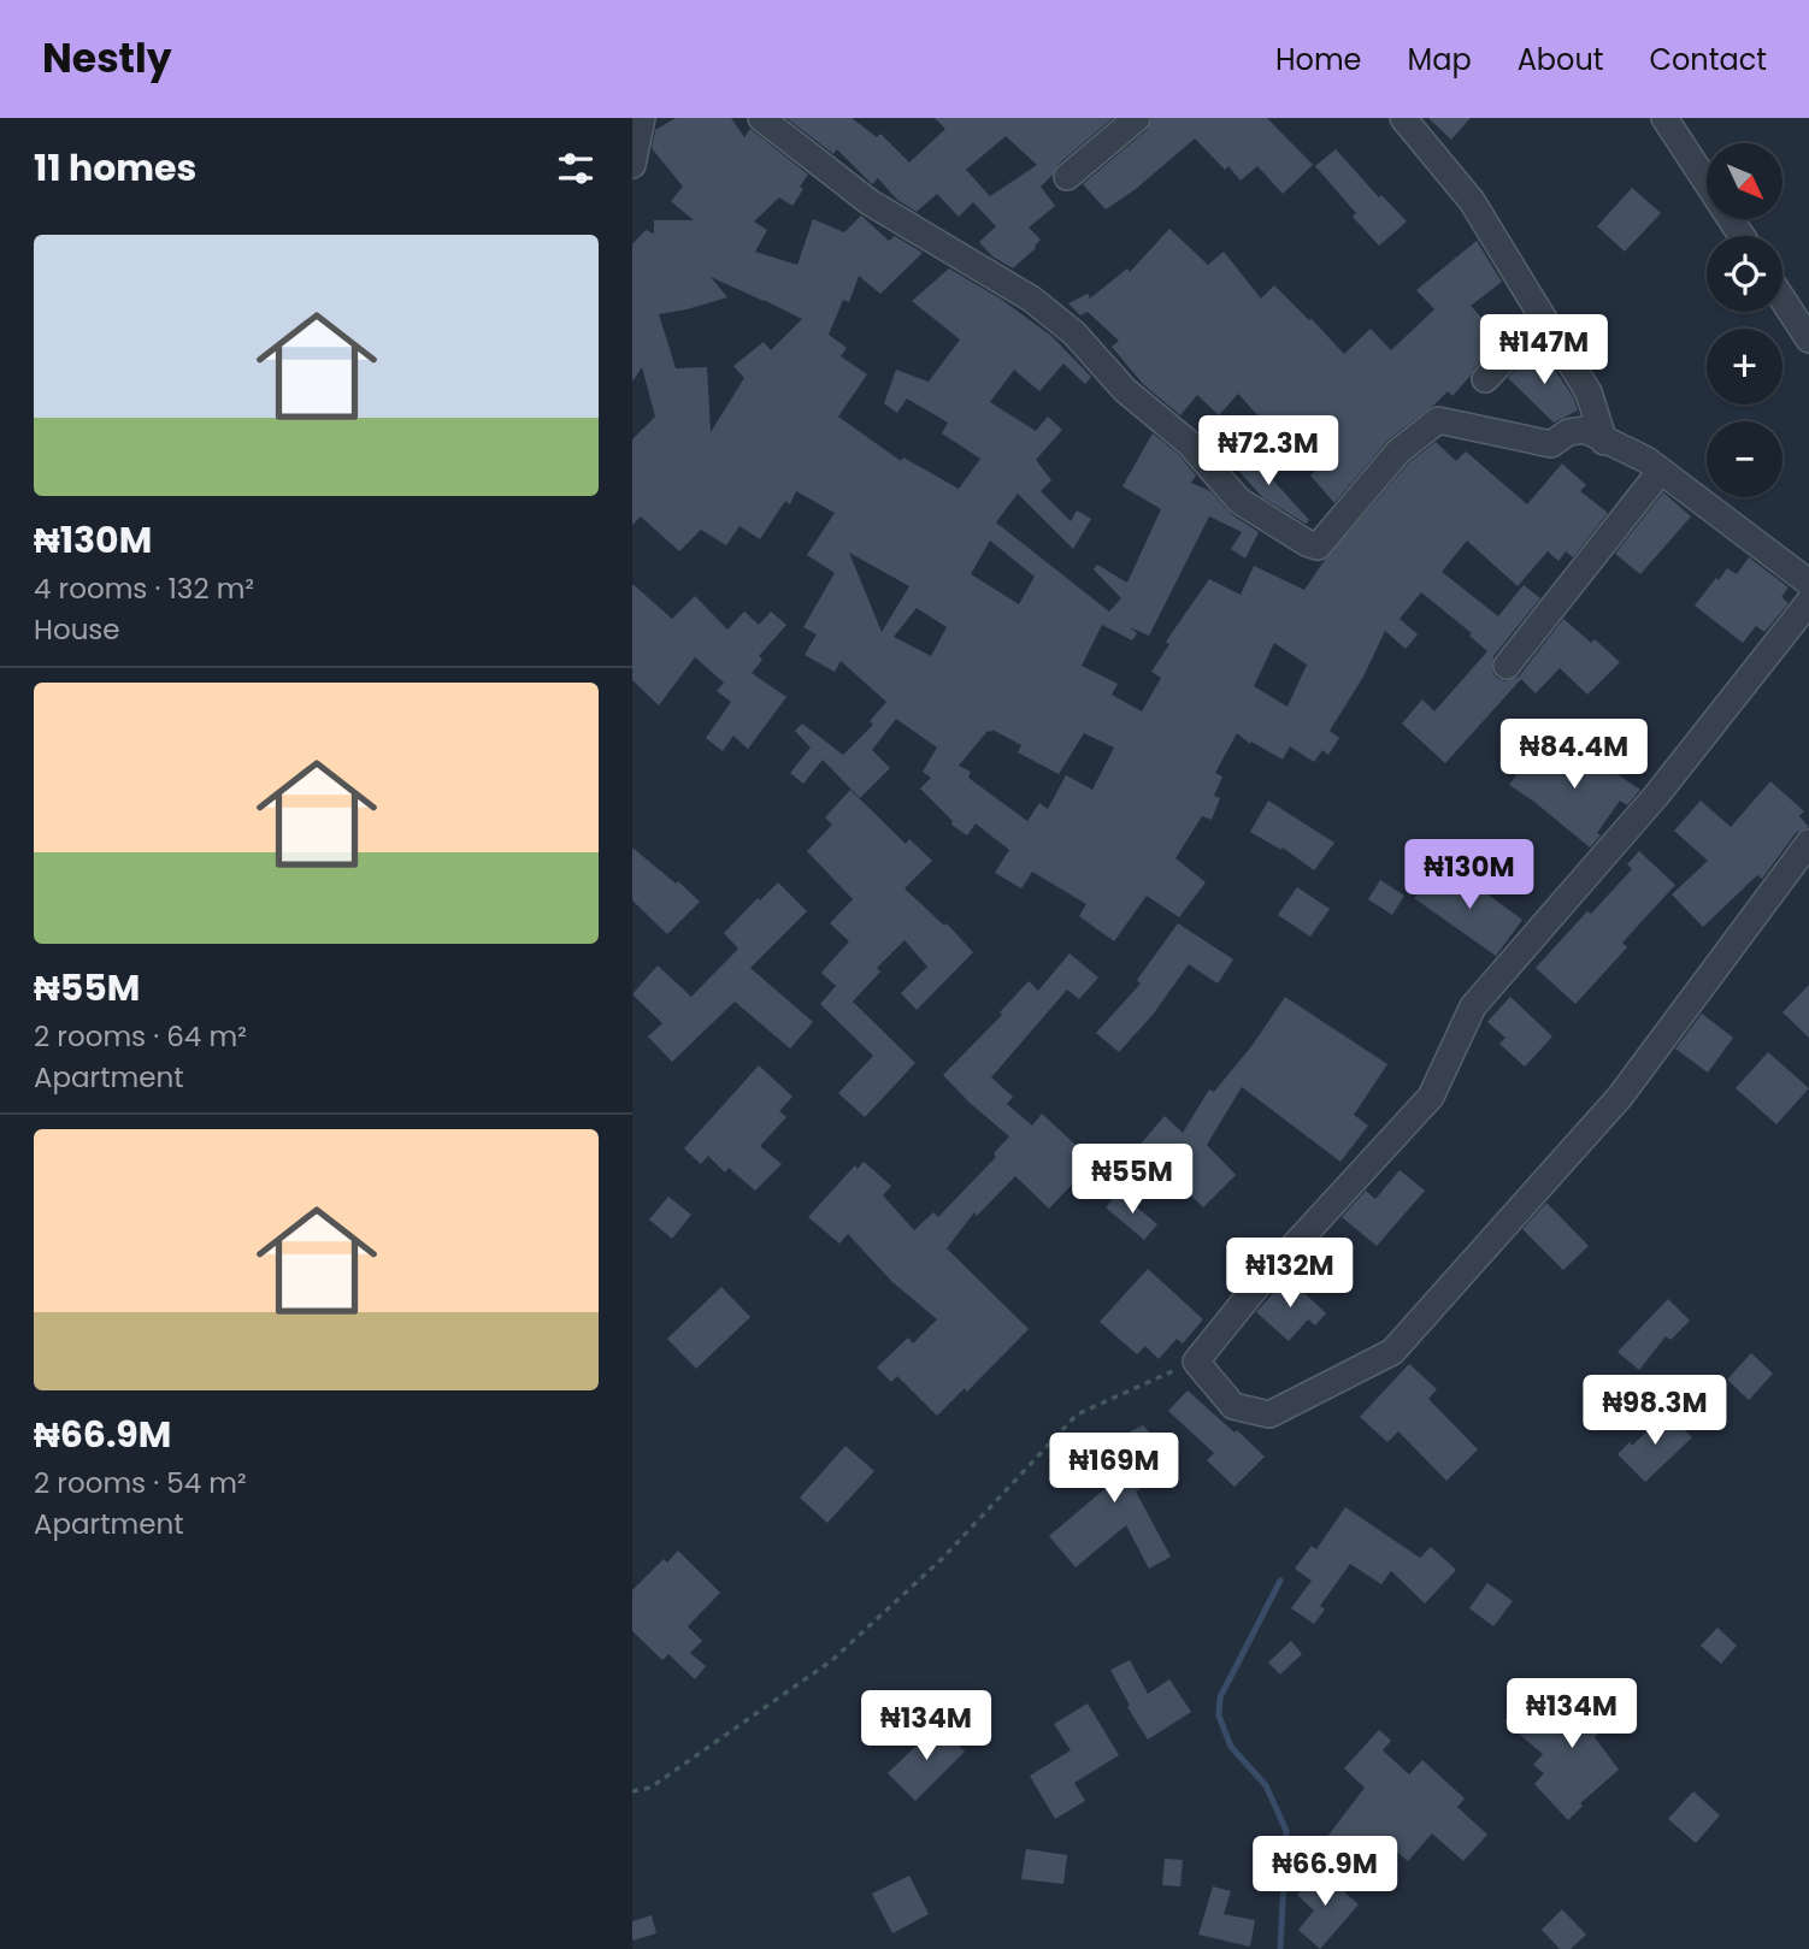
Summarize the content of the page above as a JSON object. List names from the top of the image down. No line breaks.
{"north":"bottom right","page":{"header":"Nestly","nav":["Home","Map","About","Contact"],"heading":"11 homes","map_buttons":["+","−"],"list":[{"name":"₦130M","note":"4 rooms · 132 m² · House"},{"name":"₦55M","note":"2 rooms · 64 m² · Apartment"},{"name":"₦66.9M","note":"2 rooms · 54 m² · Apartment"}],"price":["₦147M","₦72.3M","₦84.4M","₦130M","₦55M","₦132M","₦98.3M","₦169M","₦134M","₦134M","₦66.9M"]}}
